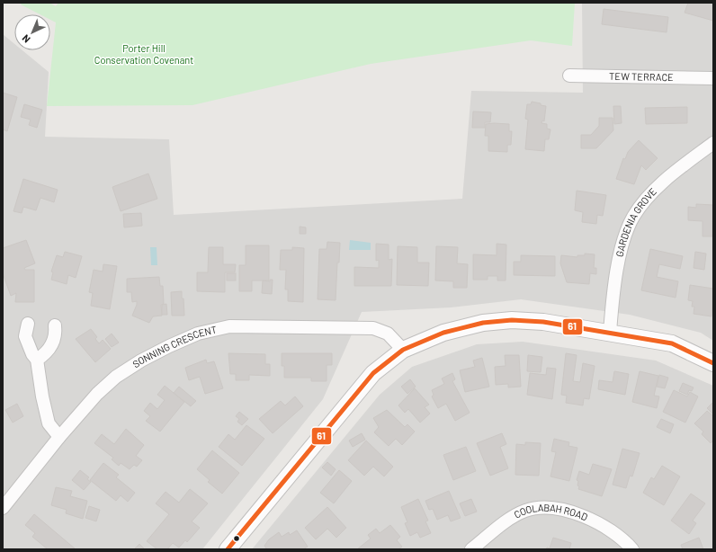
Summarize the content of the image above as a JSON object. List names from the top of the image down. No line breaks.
{"streets":{"street":["TEW TERRACE","GARDENIA GROVE","SONNING CRESCENT","COOLABAH ROAD"]},"parks":["Porter Hill Conservation Covenant"],"lines":["transit line 61"],"north":"bottom left"}
